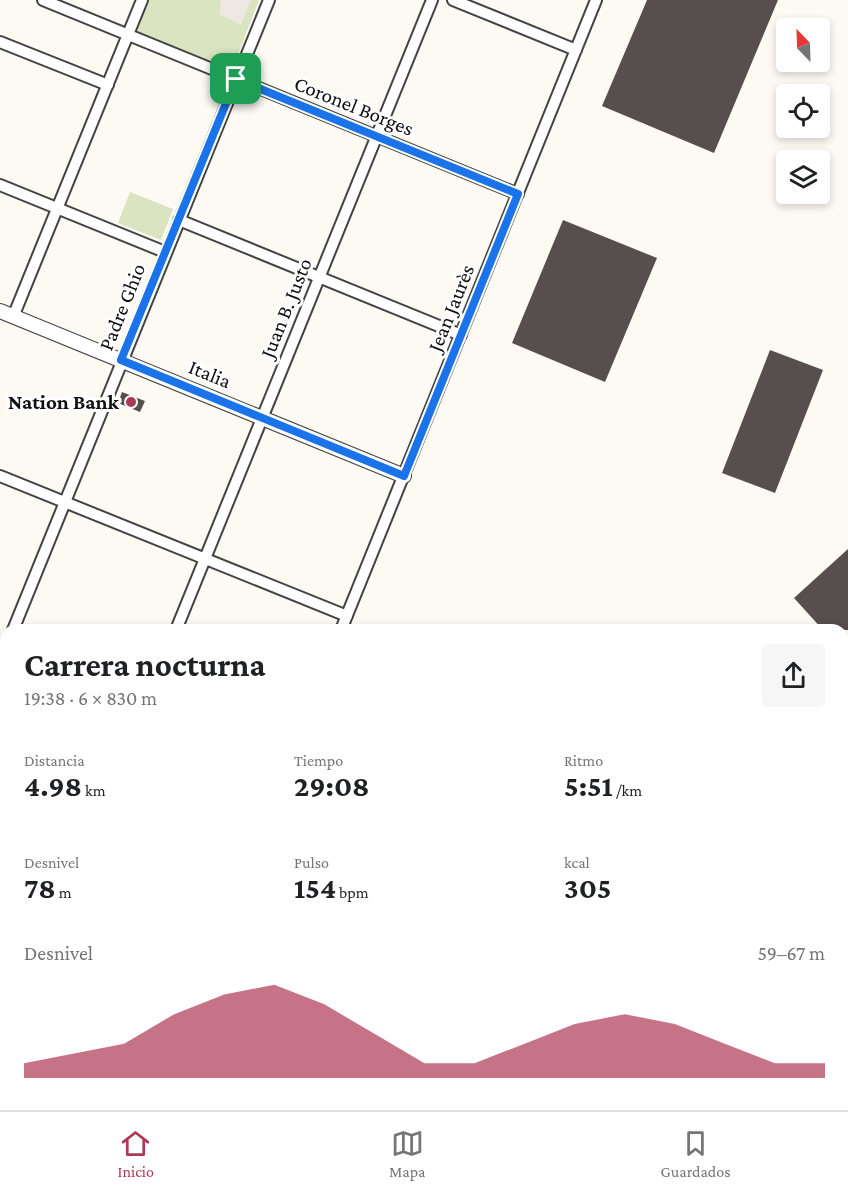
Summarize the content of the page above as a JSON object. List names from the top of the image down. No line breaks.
{"streets":{"street":["Coronel Borges","Padre Ghio","Juan B. Justo","Jean Jaurès","Italia"]},"crossings":[["Coronel Borges","Padre Ghio"],["Coronel Borges","Juan B. Justo"],["Coronel Borges","Jean Jaurès"],["Padre Ghio","Italia"],["Juan B. Justo","Italia"],["Jean Jaurès","Italia"]],"places":["Nation Bank"],"north":"top left","page":{"heading":["Carrera nocturna","19:38 · 6 × 830 m"],"stats":[["Distancia","4.98 km"],["Tiempo","29:08"],["Ritmo","5:51 /km"],["Desnivel","78 m"],["Pulso","154 bpm"],["kcal","305"]],"chart":["Desnivel","59–67 m"],"tabs":["Inicio","Mapa","Guardados"]}}
